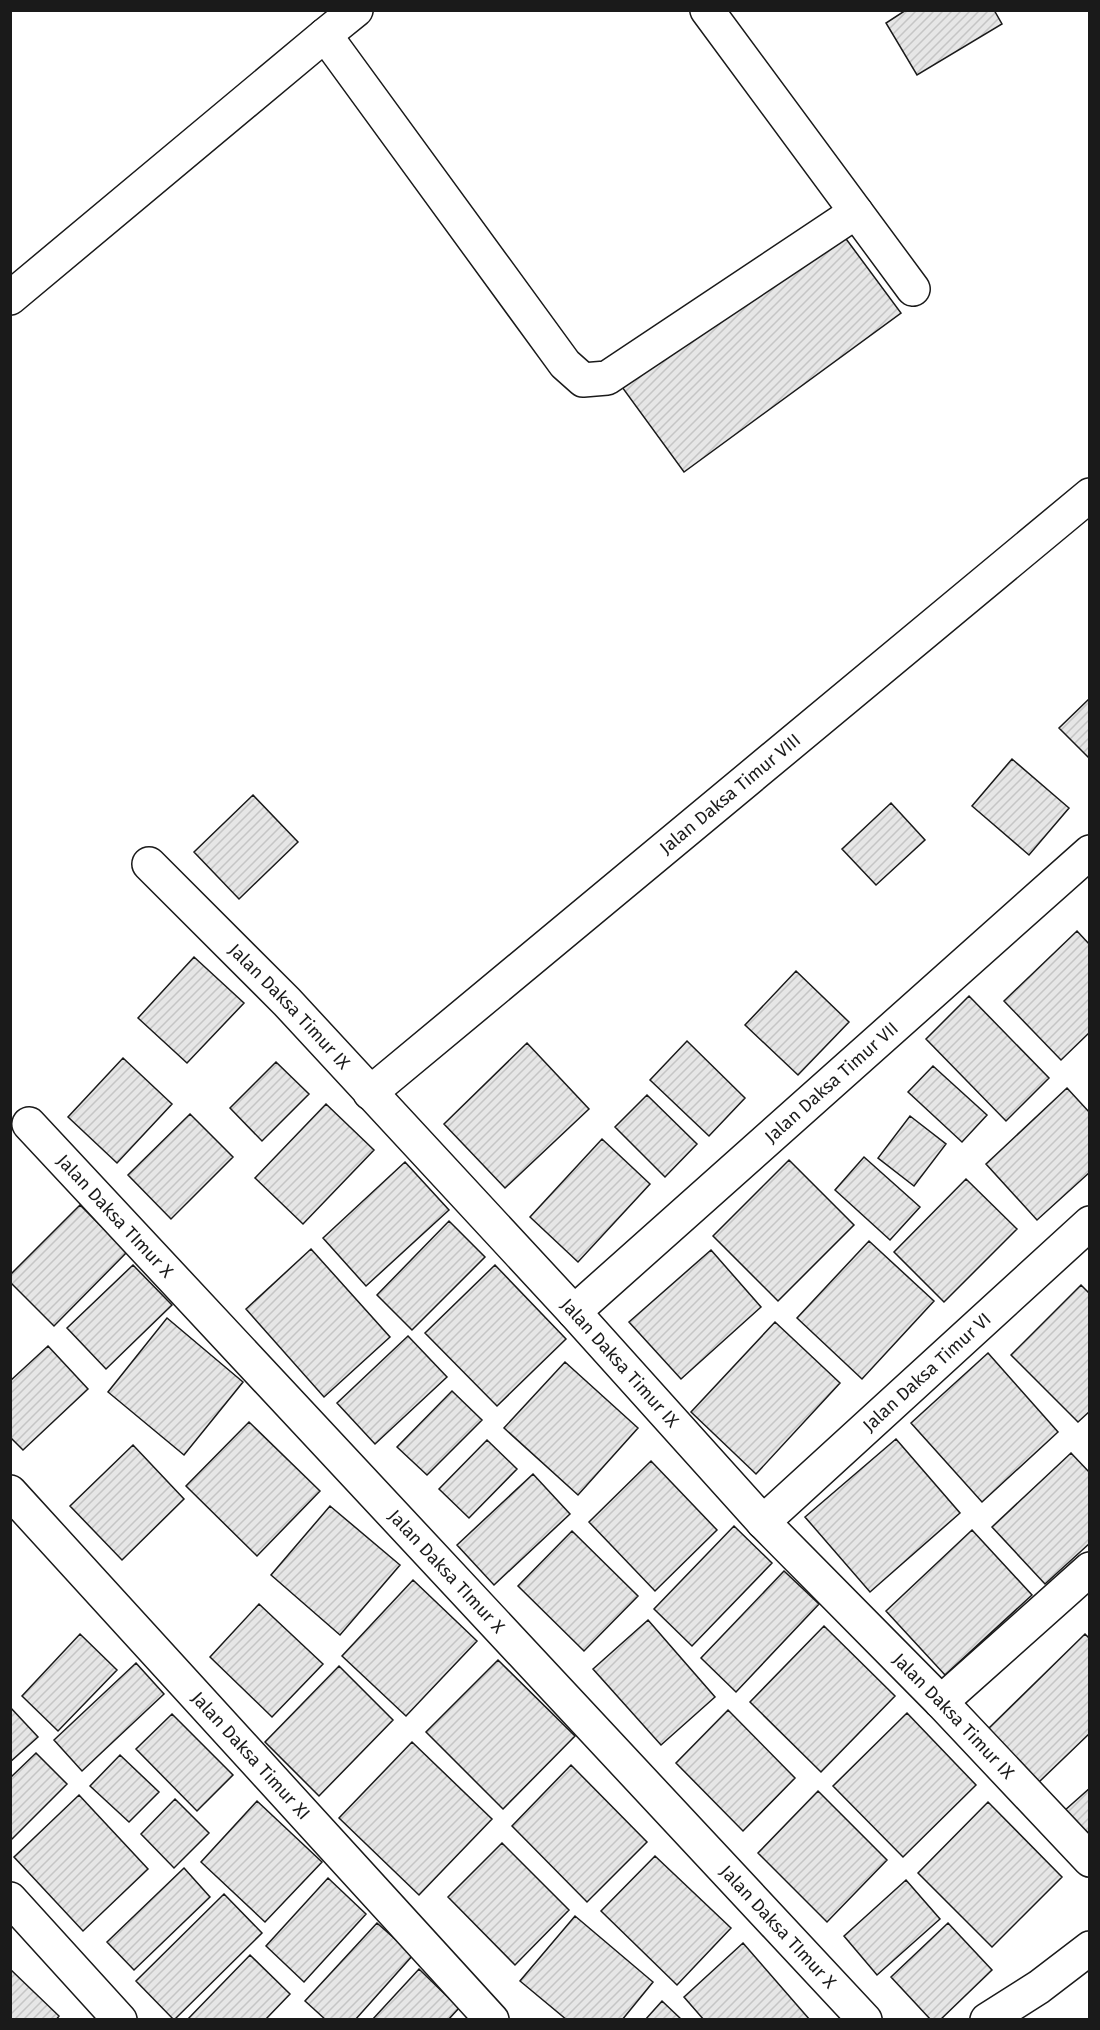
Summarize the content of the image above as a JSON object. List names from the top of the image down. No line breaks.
{"streets":{"street":["Jalan Daksa Timur VIII","Jalan Daksa Timur IX","Jalan Daksa Timur VII","Jalan Daksa TImur X","Jalan Daksa Timur VI","Jalan Daksa Timur XI"]},"crossings":[["Jalan Daksa Timur VIII","Jalan Daksa Timur IX"],["Jalan Daksa Timur IX","Jalan Daksa Timur VII"],["Jalan Daksa Timur IX","Jalan Daksa Timur VI"]]}
